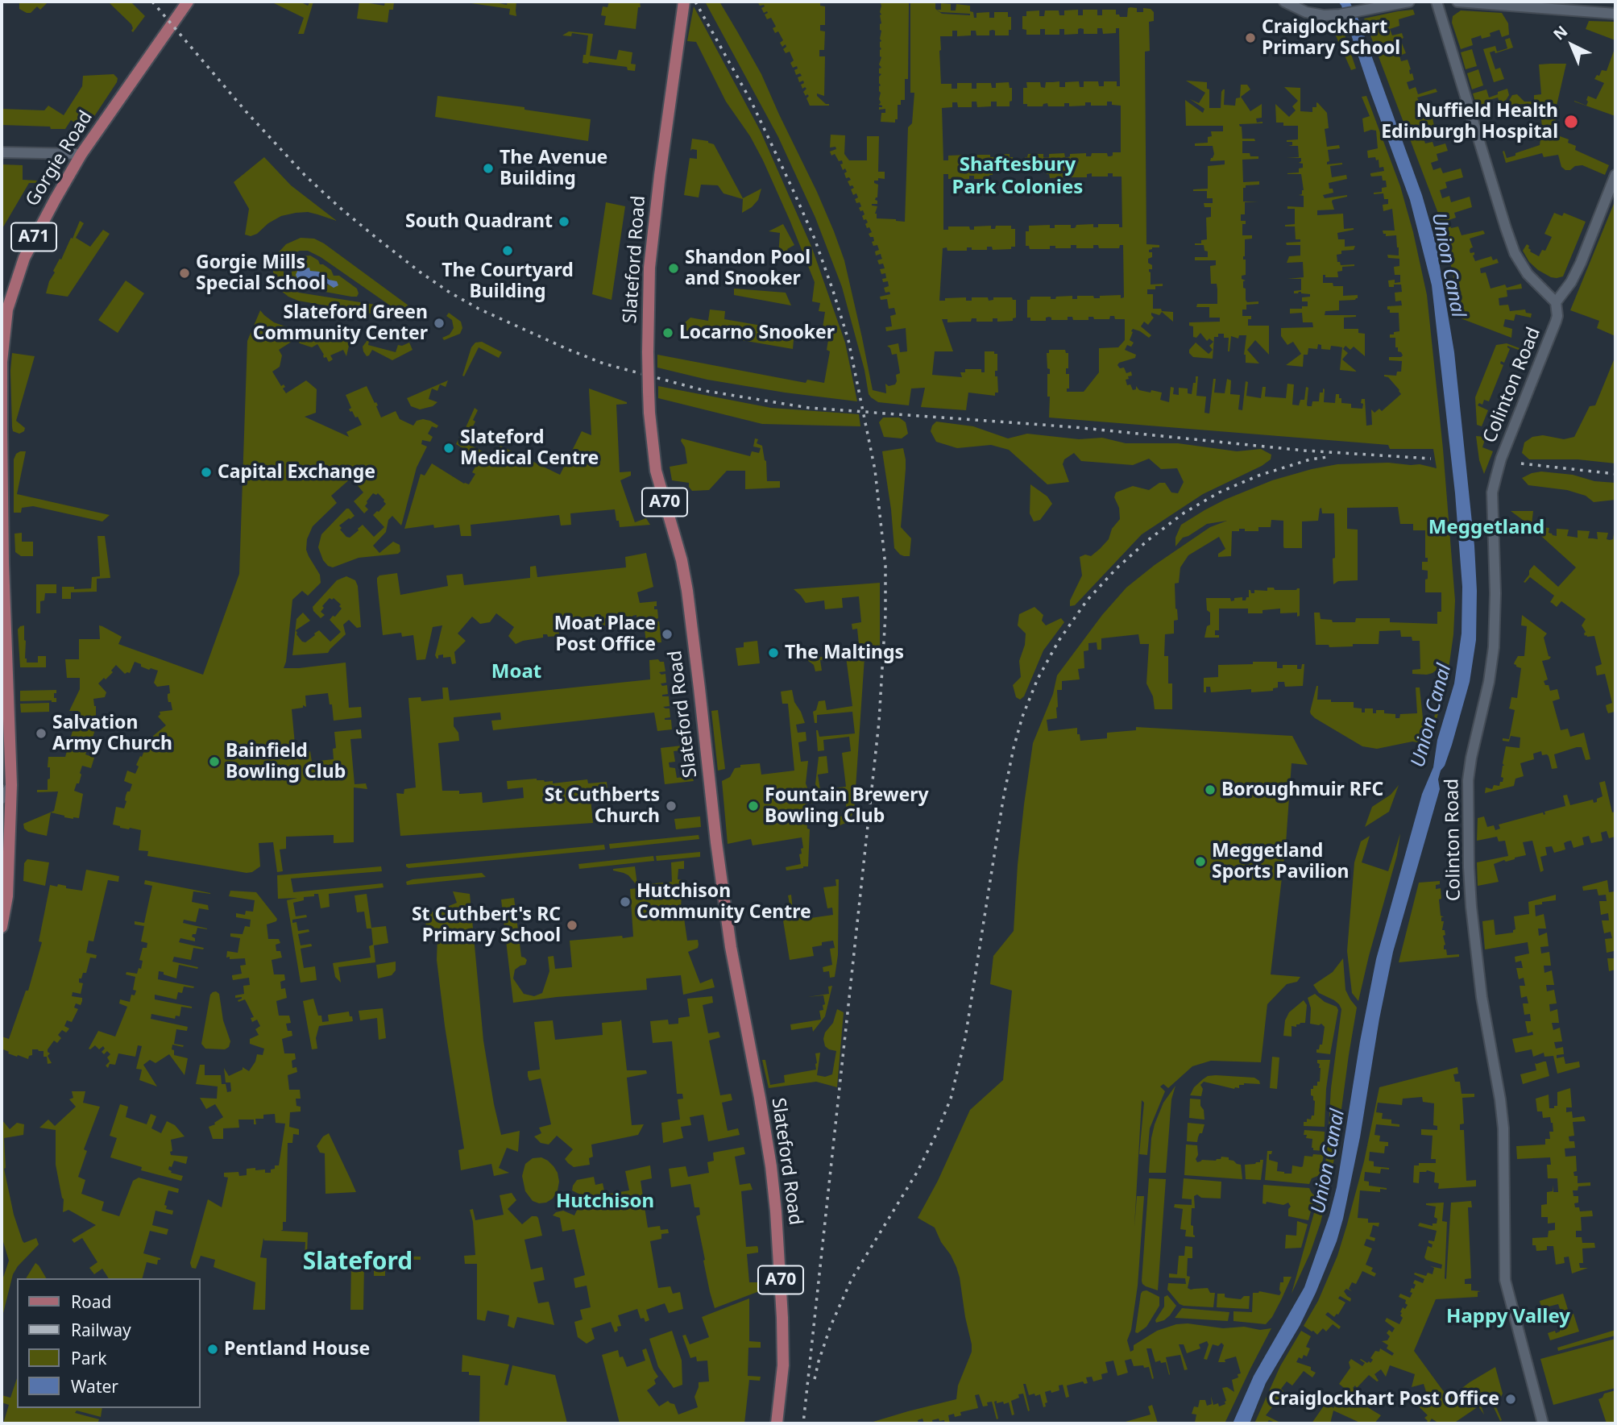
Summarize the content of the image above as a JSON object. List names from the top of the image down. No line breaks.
{"streets":{"main road":["Gorgie Road","A71","Slateford Road","A70"],"street":["Colinton Road"]},"districts":["Shaftesbury Park Colonies","Meggetland","Moat","Hutchison","Slateford","Happy Valley"],"water":["Union Canal"],"places":["Craiglockhart Primary School","Nuffield Health Edinburgh Hospital","The Avenue Building","South Quadrant","The Courtyard Building","Shandon Pool and Snooker","Gorgie Mills Special School","Slateford Green Community Center","Locarno Snooker","Slateford Medical Centre","Capital Exchange","Moat Place Post Office","The Maltings","Salvation Army Church","Bainfield Bowling Club","Boroughmuir RFC","St Cuthberts Church","Fountain Brewery Bowling Club","Meggetland Sports Pavilion","Hutchison Community Centre","St Cuthbert's RC Primary School","Pentland House","Craiglockhart Post Office"],"legend":["Road","Railway","Park","Water"],"north":"top left"}
